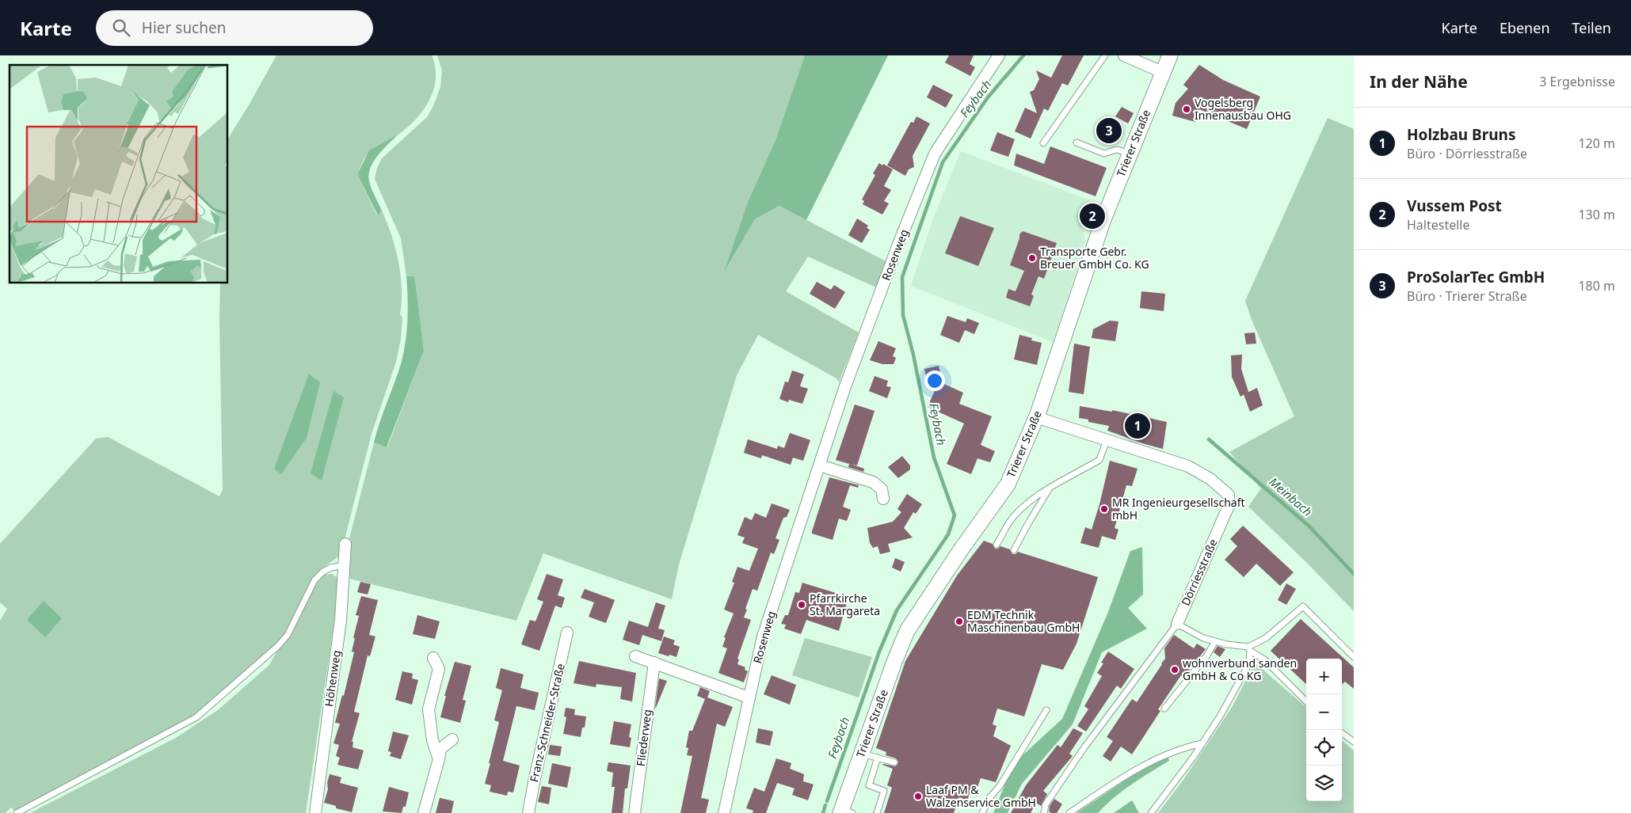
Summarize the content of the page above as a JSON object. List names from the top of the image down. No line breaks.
{"streets":{"main road":["Trierer Straße"],"street":["Rosenweg","Dörriesstraße","Höhenweg","Franz-Schneider-Straße","Fliederweg"]},"crossings":[["Trierer Straße","Dörriesstraße"]],"water":["Feybach","Meinbach"],"places":["Vogelsberg Innenausbau OHG","Transporte Gebr. Breuer GmbH Co. KG","MR Ingenieurgesellschaft mbH","Pfarrkirche St. Margareta","EDM Technik Maschinenbau GmbH","wohnverbund sanden GmbH & Co KG","Laaf PM & Walzenservice GmbH"],"page":{"header":"Karte","search":"Hier suchen","nav":["Karte","Ebenen","Teilen"],"heading":["In der Nähe","3 Ergebnisse"],"list":[{"mark":"1","name":"Holzbau Bruns","note":"Büro · Dörriesstraße","value":"120 m"},{"mark":"2","name":"Vussem Post","note":"Haltestelle","value":"130 m"},{"mark":"3","name":"ProSolarTec GmbH","note":"Büro · Trierer Straße","value":"180 m"}],"pins":["3","2","1"],"map_buttons":["+","−"]}}
